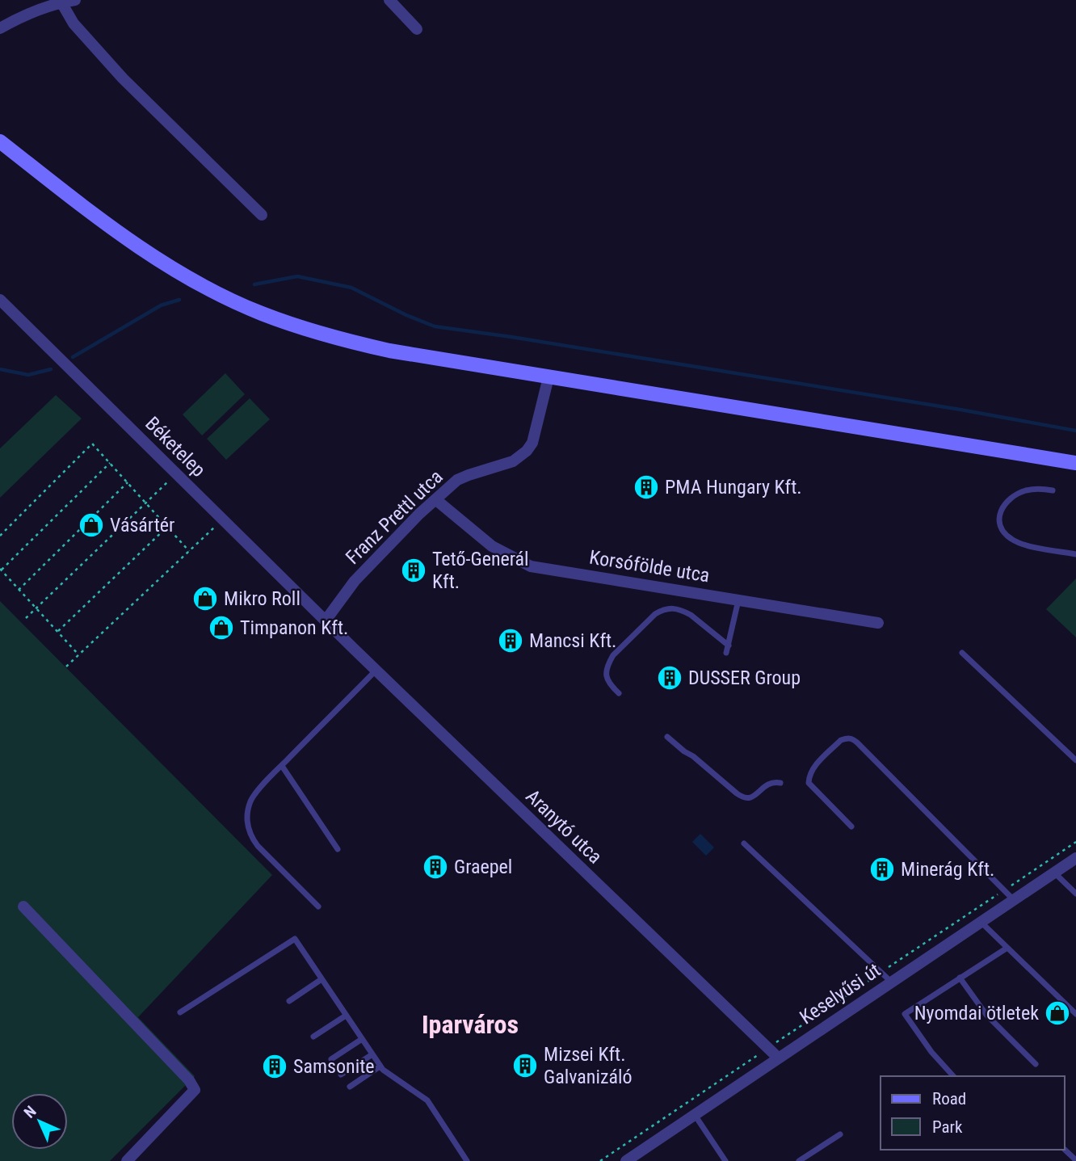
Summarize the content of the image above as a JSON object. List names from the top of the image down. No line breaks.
{"streets":{"street":["Béketelep","Franz Prettl utca","Korsófölde utca","Aranytó utca","Keselyűsi út"]},"crossings":[["Béketelep","Franz Prettl utca"],["Béketelep","Aranytó utca"],["Franz Prettl utca","Korsófölde utca"],["Franz Prettl utca","Aranytó utca"],["Aranytó utca","Keselyűsi út"]],"districts":["Iparváros"],"places":{"building":["PMA Hungary Kft.","Tető-Generál Kft.","Mancsi Kft.","DUSSER Group","Graepel","Minerág Kft.","Mizsei Kft. Galvanizáló","Samsonite"],"shop":["Vásártér","Mikro Roll","Timpanon Kft.","Nyomdai ötletek"]},"legend":["Road","Park"],"north":"top left"}
